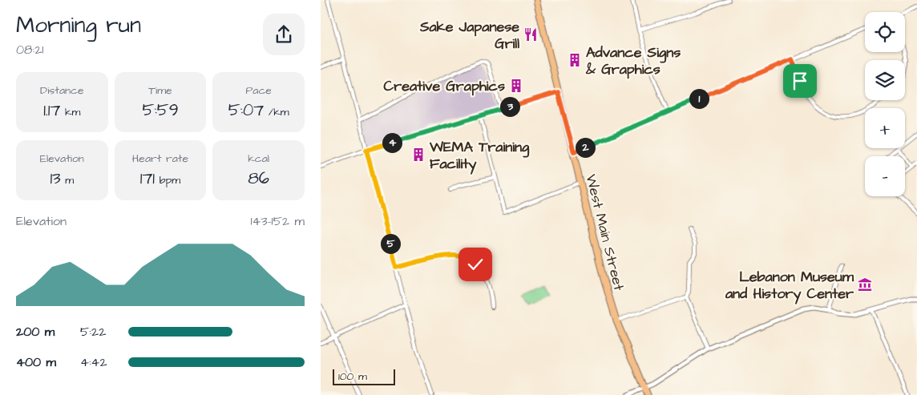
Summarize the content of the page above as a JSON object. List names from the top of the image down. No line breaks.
{"streets":{"main road":["West Main Street"]},"places":{"restaurant":["Sake Japanese Grill"],"building":["Advance Signs & Graphics","Creative Graphics","WEMA Training Facility"],"museum":["Lebanon Museum and History Center"]},"scale_bar":"100 m","page":{"heading":["Morning run","08:21"],"map_buttons":["+","−"],"stats":[["Distance","1.17 km"],["Time","5:59"],["Pace","5:07 /km"],["Elevation","13 m"],["Heart rate","171 bpm"],["kcal","86"]],"pins":["1","3","4","2","5"],"chart":["Elevation","143–152 m"],"list":[{"name":"200 m","note":"5:22"},{"name":"400 m","note":"4:42"}],"scale":"100 m"}}
